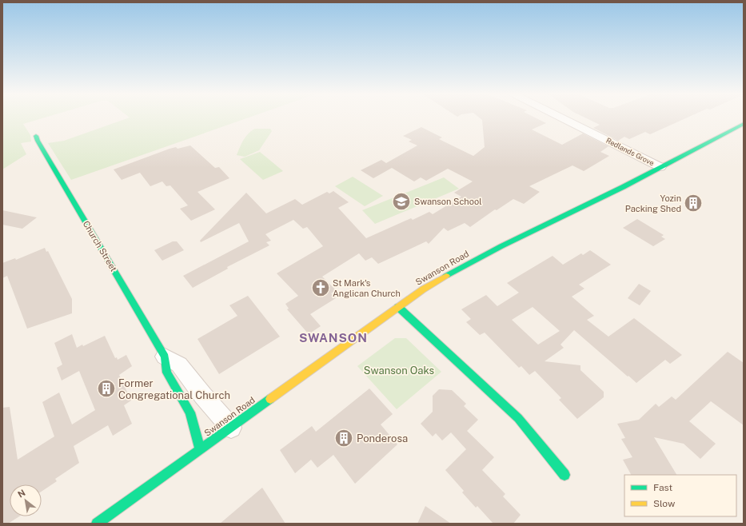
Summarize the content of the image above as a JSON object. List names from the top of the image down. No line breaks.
{"streets":{"main road":["Church Street","Swanson Road"],"street":["Redlands Grove"]},"crossings":[["Redlands Grove","Swanson Road"],["Church Street","Swanson Road"]],"districts":["SWANSON"],"parks":["Swanson Oaks"],"places":{"school or university":["Swanson School"],"building":["Yozin Packing Shed","Former Congregational Church","Ponderosa"],"church":["St Mark's Anglican Church"]},"legend":["Fast","Slow"],"north":"top left"}
